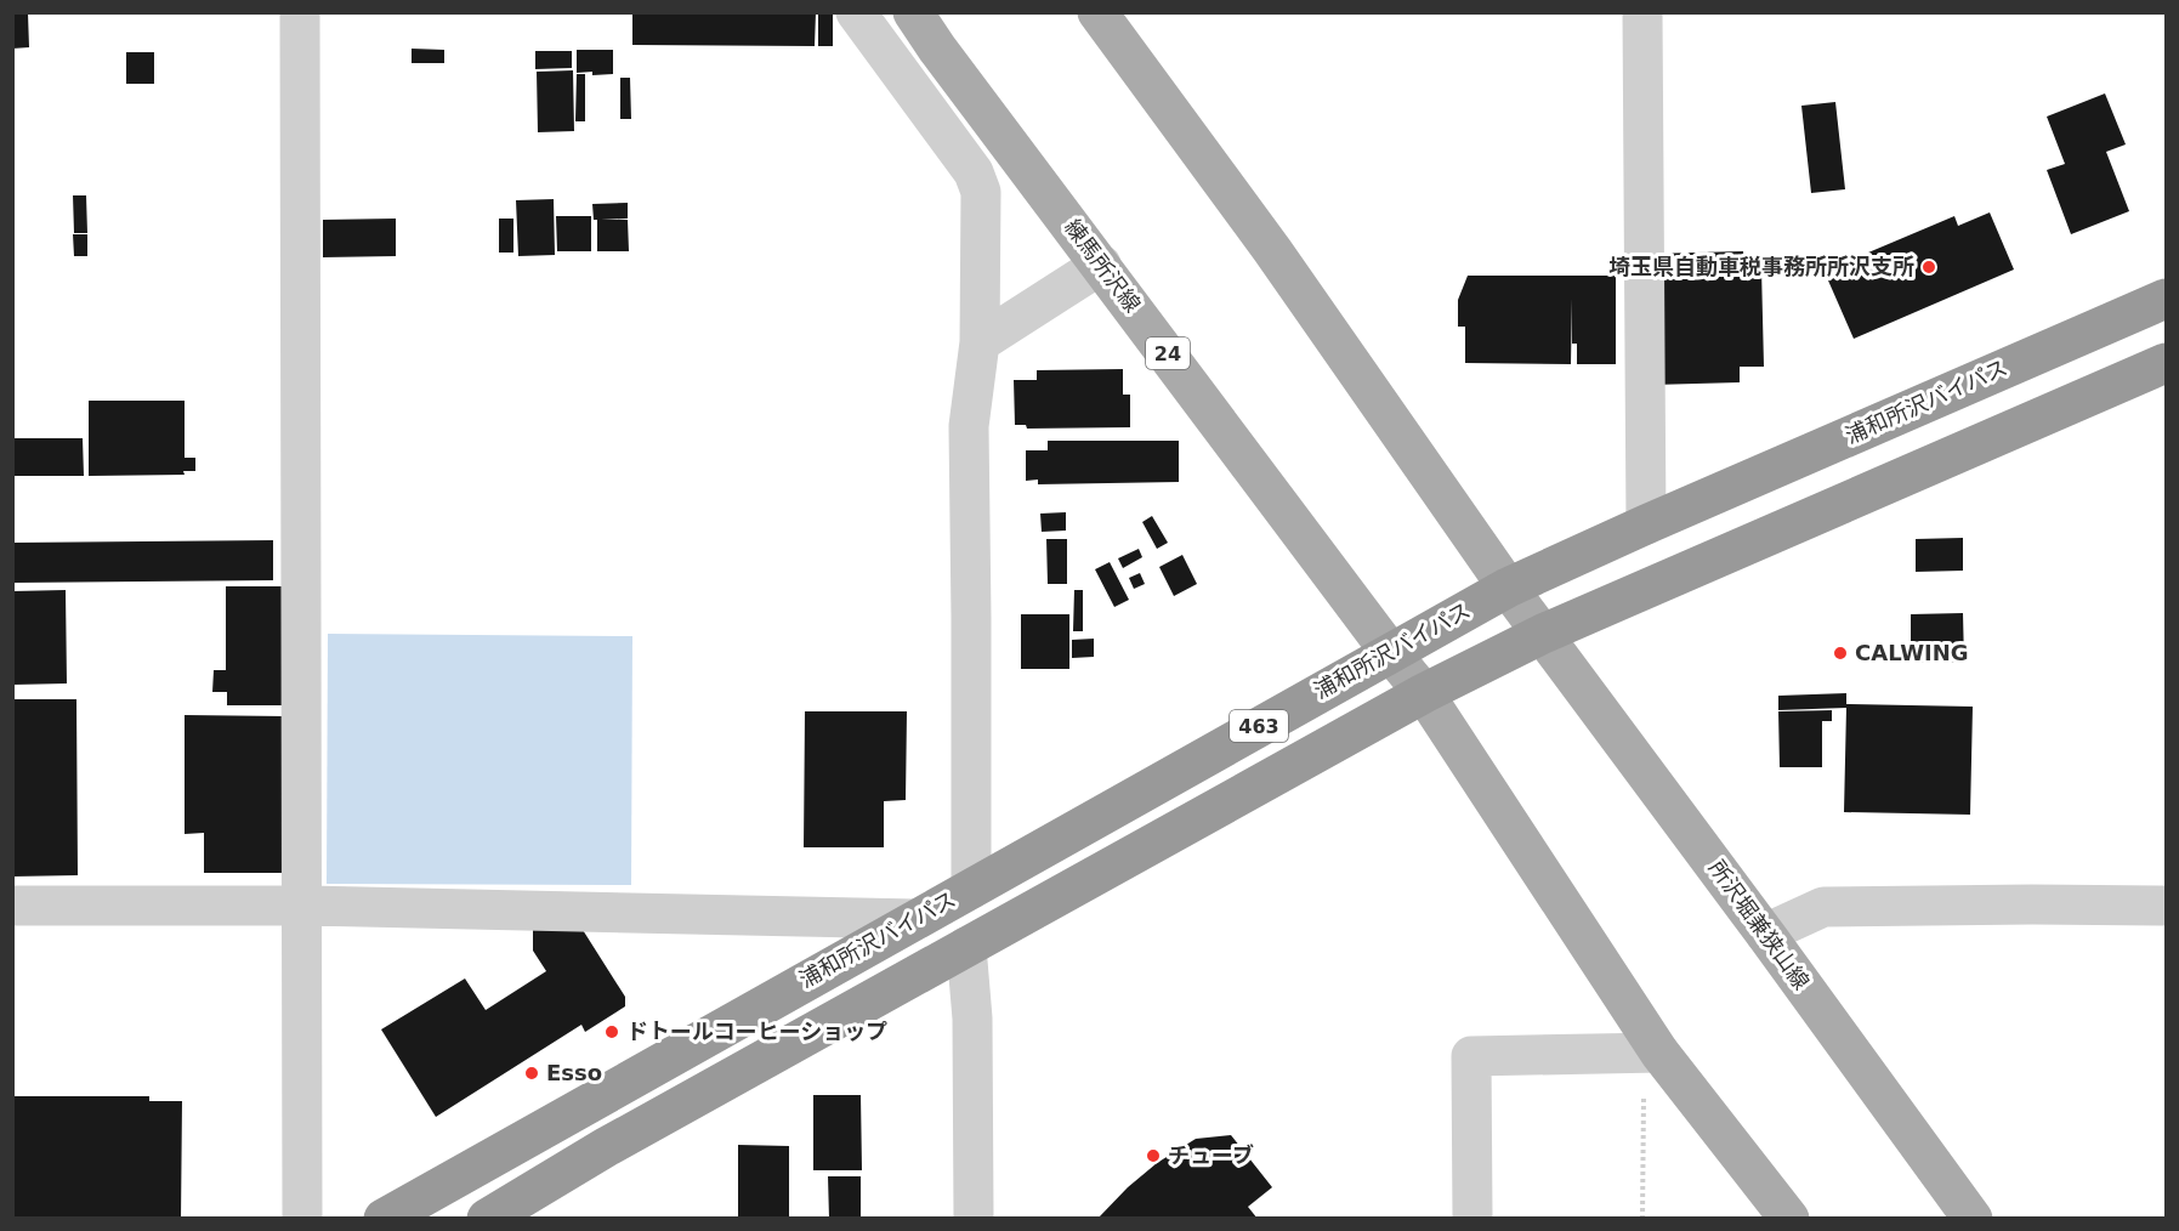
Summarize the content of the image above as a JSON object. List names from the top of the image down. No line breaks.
{"streets":{"highway":["浦和所沢バイパス","463"],"main road":["練馬所沢線","24","所沢堀兼狭山線"]},"crossings":[["練馬所沢線","浦和所沢バイパス"],["練馬所沢線","463"],["463","所沢堀兼狭山線"]],"places":["埼玉県自動車税事務所所沢支所","CALWING","ドトールコーヒーショップ","Esso","チューブ"]}
